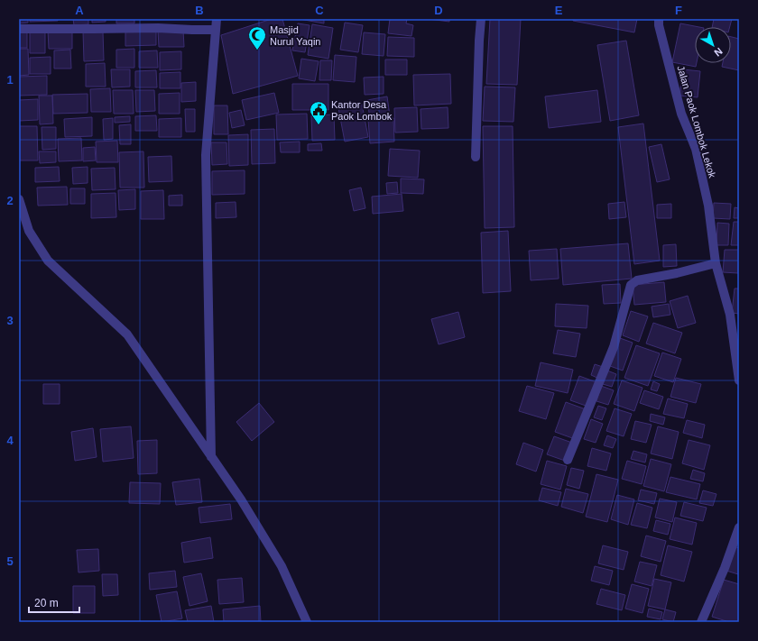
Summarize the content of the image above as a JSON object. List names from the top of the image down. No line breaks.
{"streets":{"street":["Jalan Paok Lombok Lekok"]},"places":{"mosque":["Masjid Nurul Yaqin"],"public building":["Kantor Desa Paok Lombok"]},"scale_bar":"20 m","north":"bottom right","grid":{"columns":["A","B","C","D","E","F"],"rows":["1","2","3","4","5"]}}
